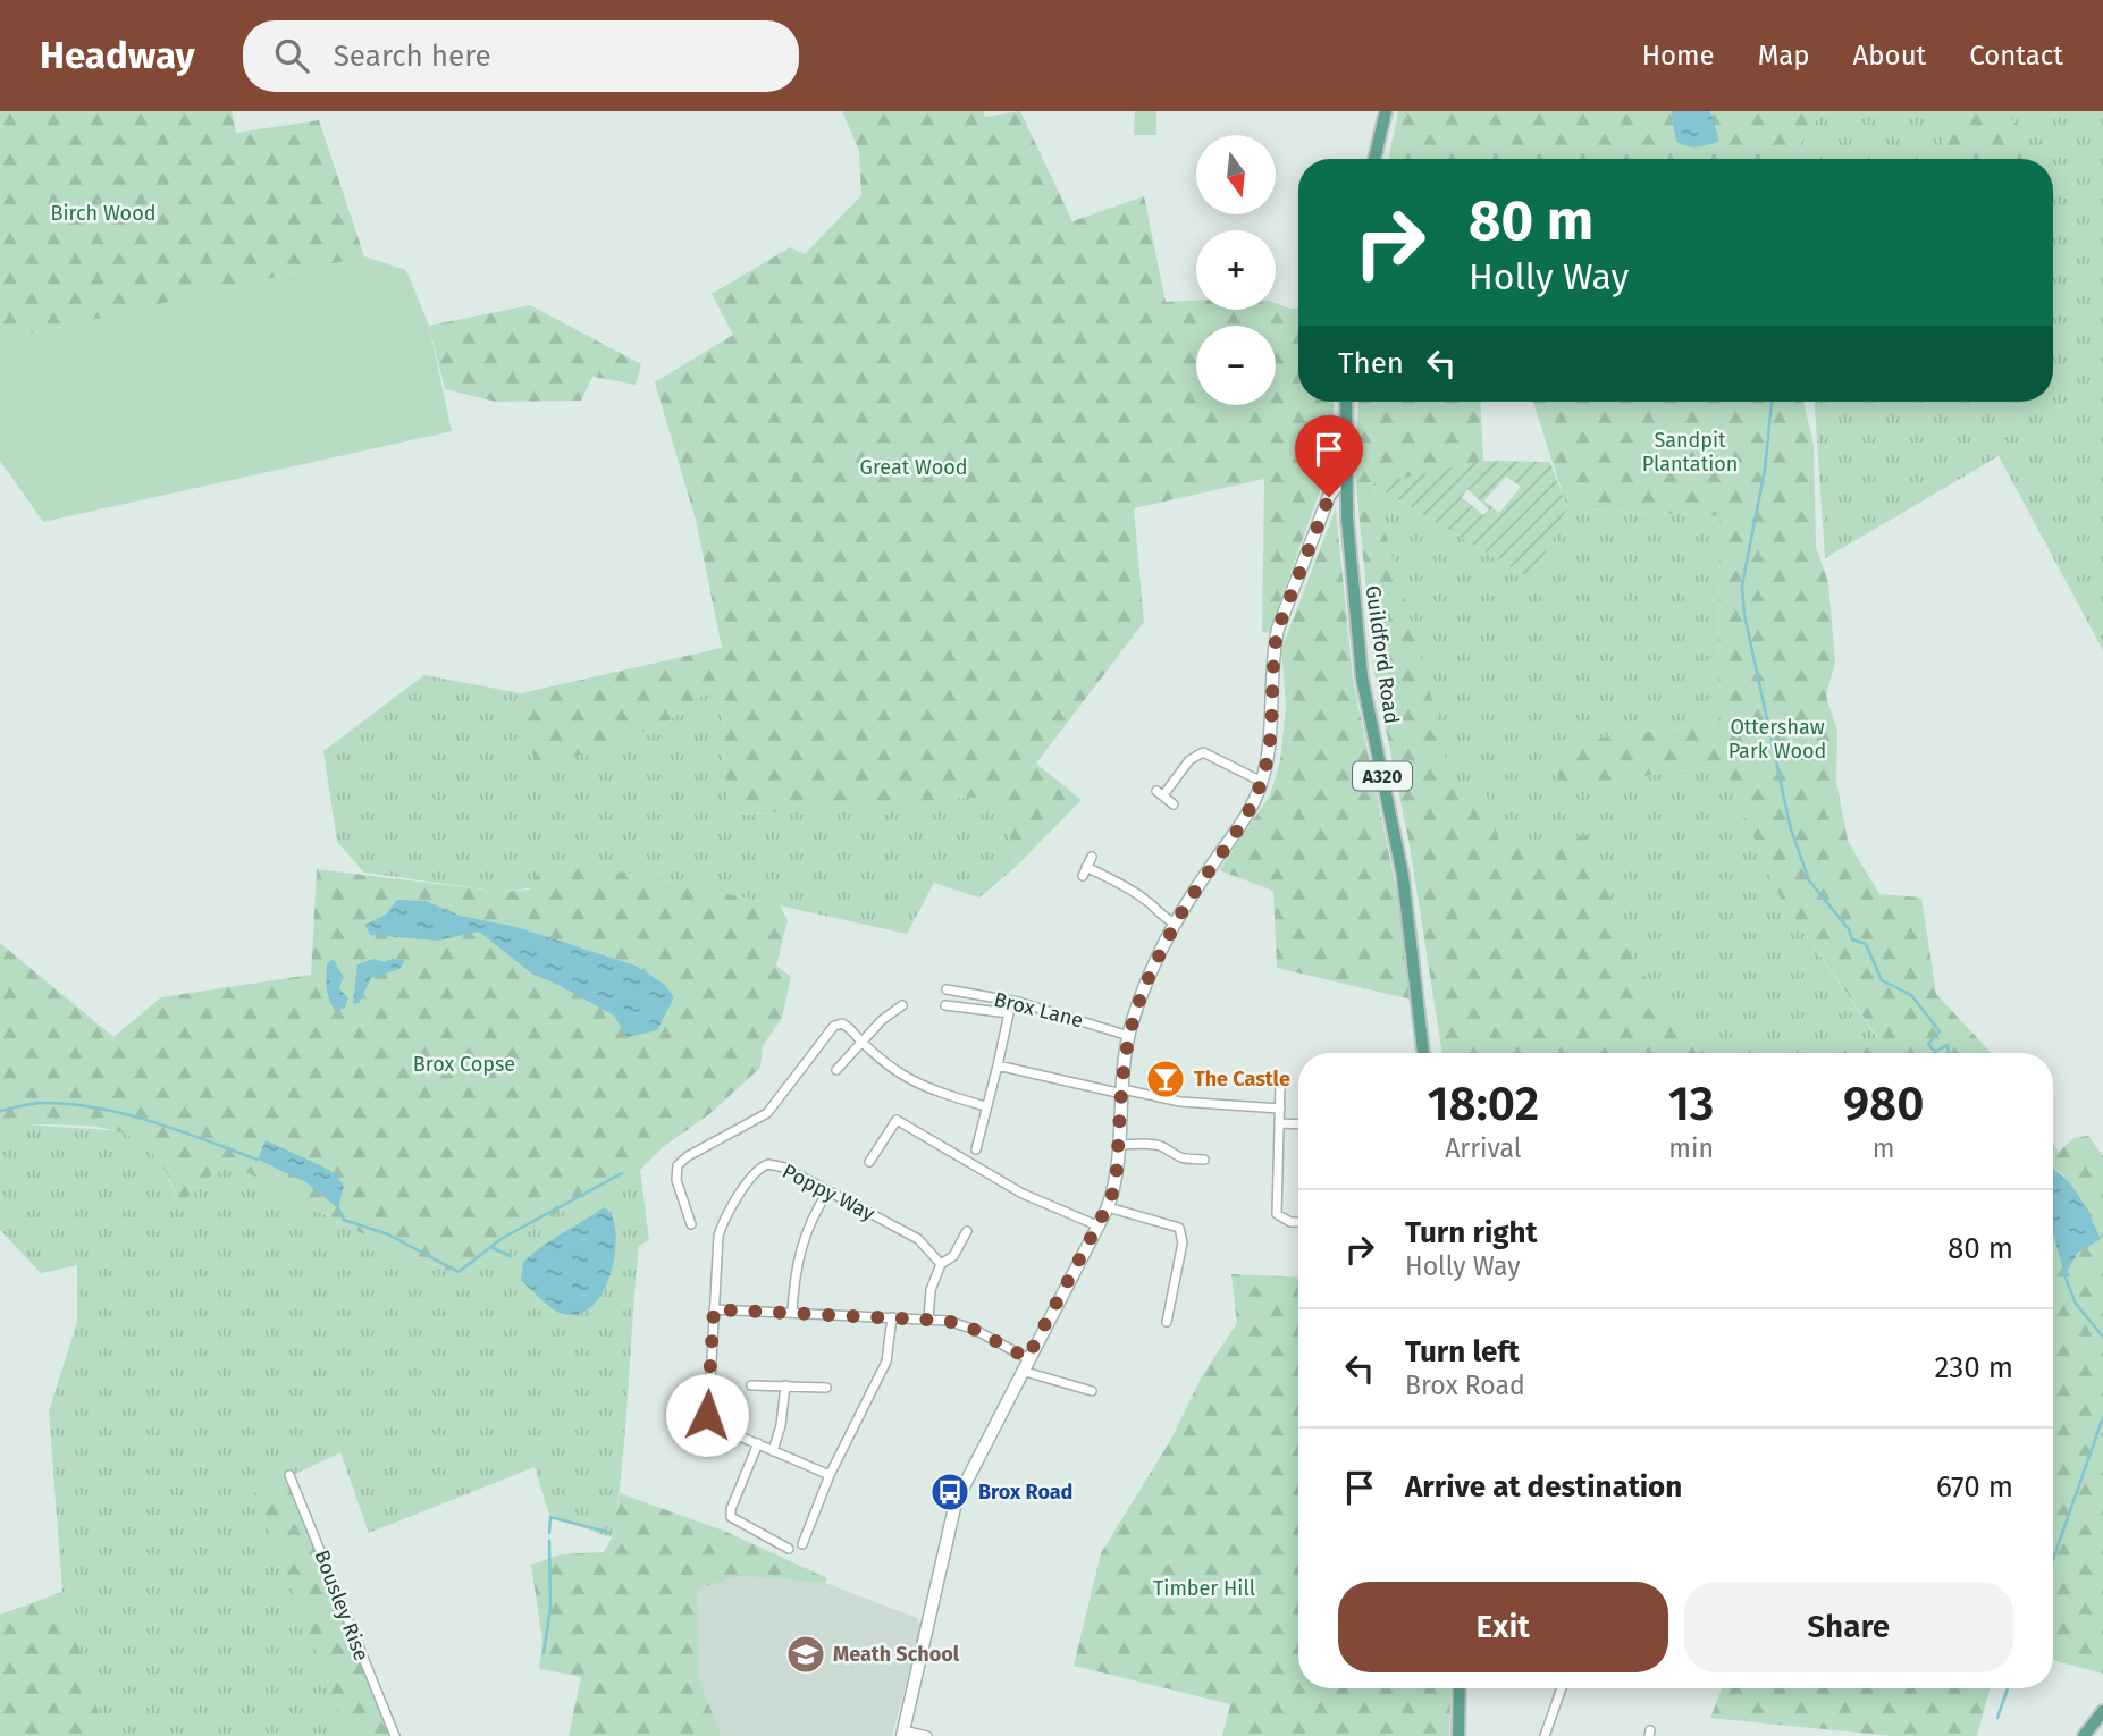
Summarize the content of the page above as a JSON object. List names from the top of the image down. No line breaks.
{"streets":{"main road":["Guildford Road","A320"],"street":["Brox Lane","Poppy Way","Bousley Rise"]},"parks":["Birch Wood","Sandpit Plantation","Great Wood","Ottershaw Park Wood","Brox Copse","Timber Hill"],"places":{"bar":["The Castle"],"bus stop":["Brox Road"],"school or university":["Meath School"]},"north":"bottom","page":{"header":"Headway","search":"Search here","nav":["Home","Map","About","Contact"],"map_buttons":["+","−"],"turn":["80 m","Holly Way"],"then":"Then","eta":["18:02","Arrival","13","min","980","m"],"list":[{"name":"Turn right","note":"Holly Way","value":"80 m"},{"name":"Turn left","note":"Brox Road","value":"230 m"},{"name":"Arrive at destination","value":"670 m"}],"buttons":["Exit","Share"]}}
